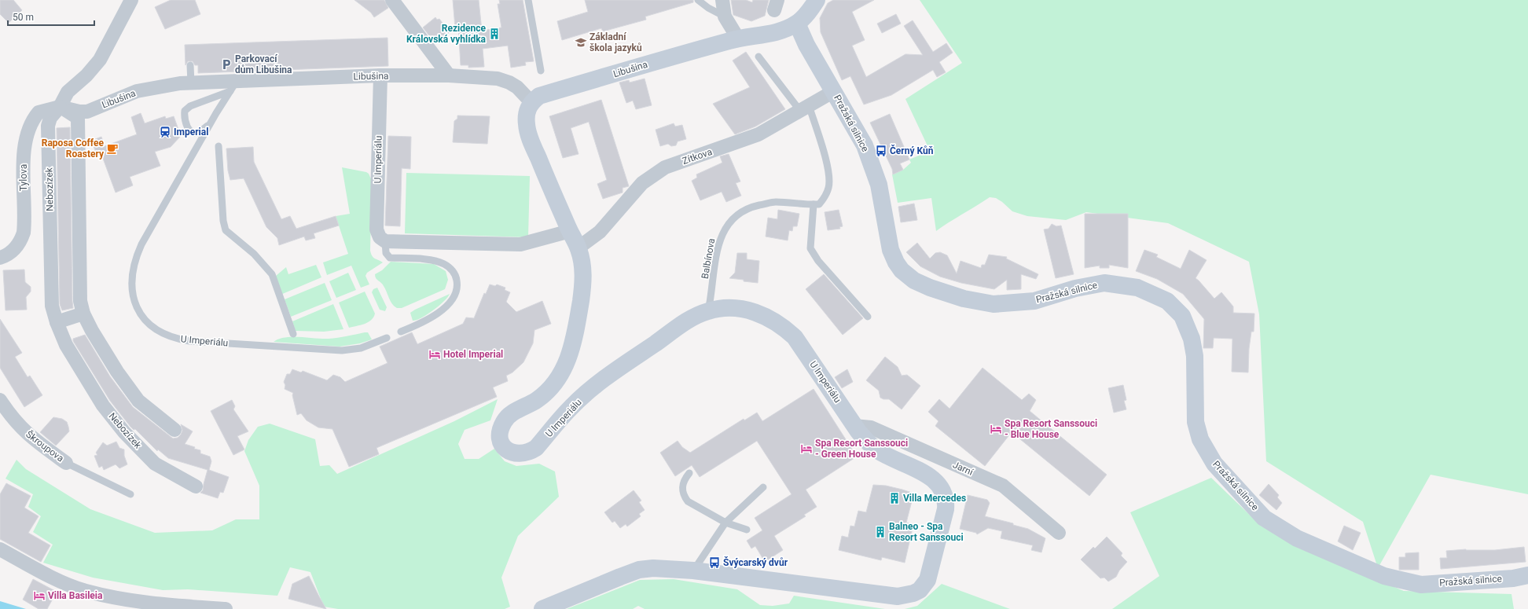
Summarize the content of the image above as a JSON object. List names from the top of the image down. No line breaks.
{"streets":{"street":["Libušina","Pražská silnice","Zítkova","U Imperiálu","Tylova","Nebozízek","Škroupova","Jarní"],"lane":["Balbínova"]},"crossings":[["Libušina","Pražská silnice"],["Libušina","U Imperiálu"],["Libušina","Tylova"],["Libušina","Nebozízek"],["Pražská silnice","Zítkova"],["Zítkova","U Imperiálu"],["U Imperiálu","Balbínova"],["U Imperiálu","Jarní"],["Tylova","Nebozízek"]],"places":{"building":["Rezidence Královská vyhlídka","Villa Mercedes","Balneo - Spa Resort Sanssouci"],"school or university":["Základní škola jazyků"],"parking":["Parkovací dům Libušina"],"station":["Imperial"],"cafe":["Raposa Coffee Roastery"],"bus stop":["Černý Kůň","Švýcarský dvůr"],"hotel":["Hotel Imperial","Spa Resort Sanssouci - Blue House","Spa Resort Sanssouci - Green House","Villa Basileia"]},"scale_bar":"50 m"}
